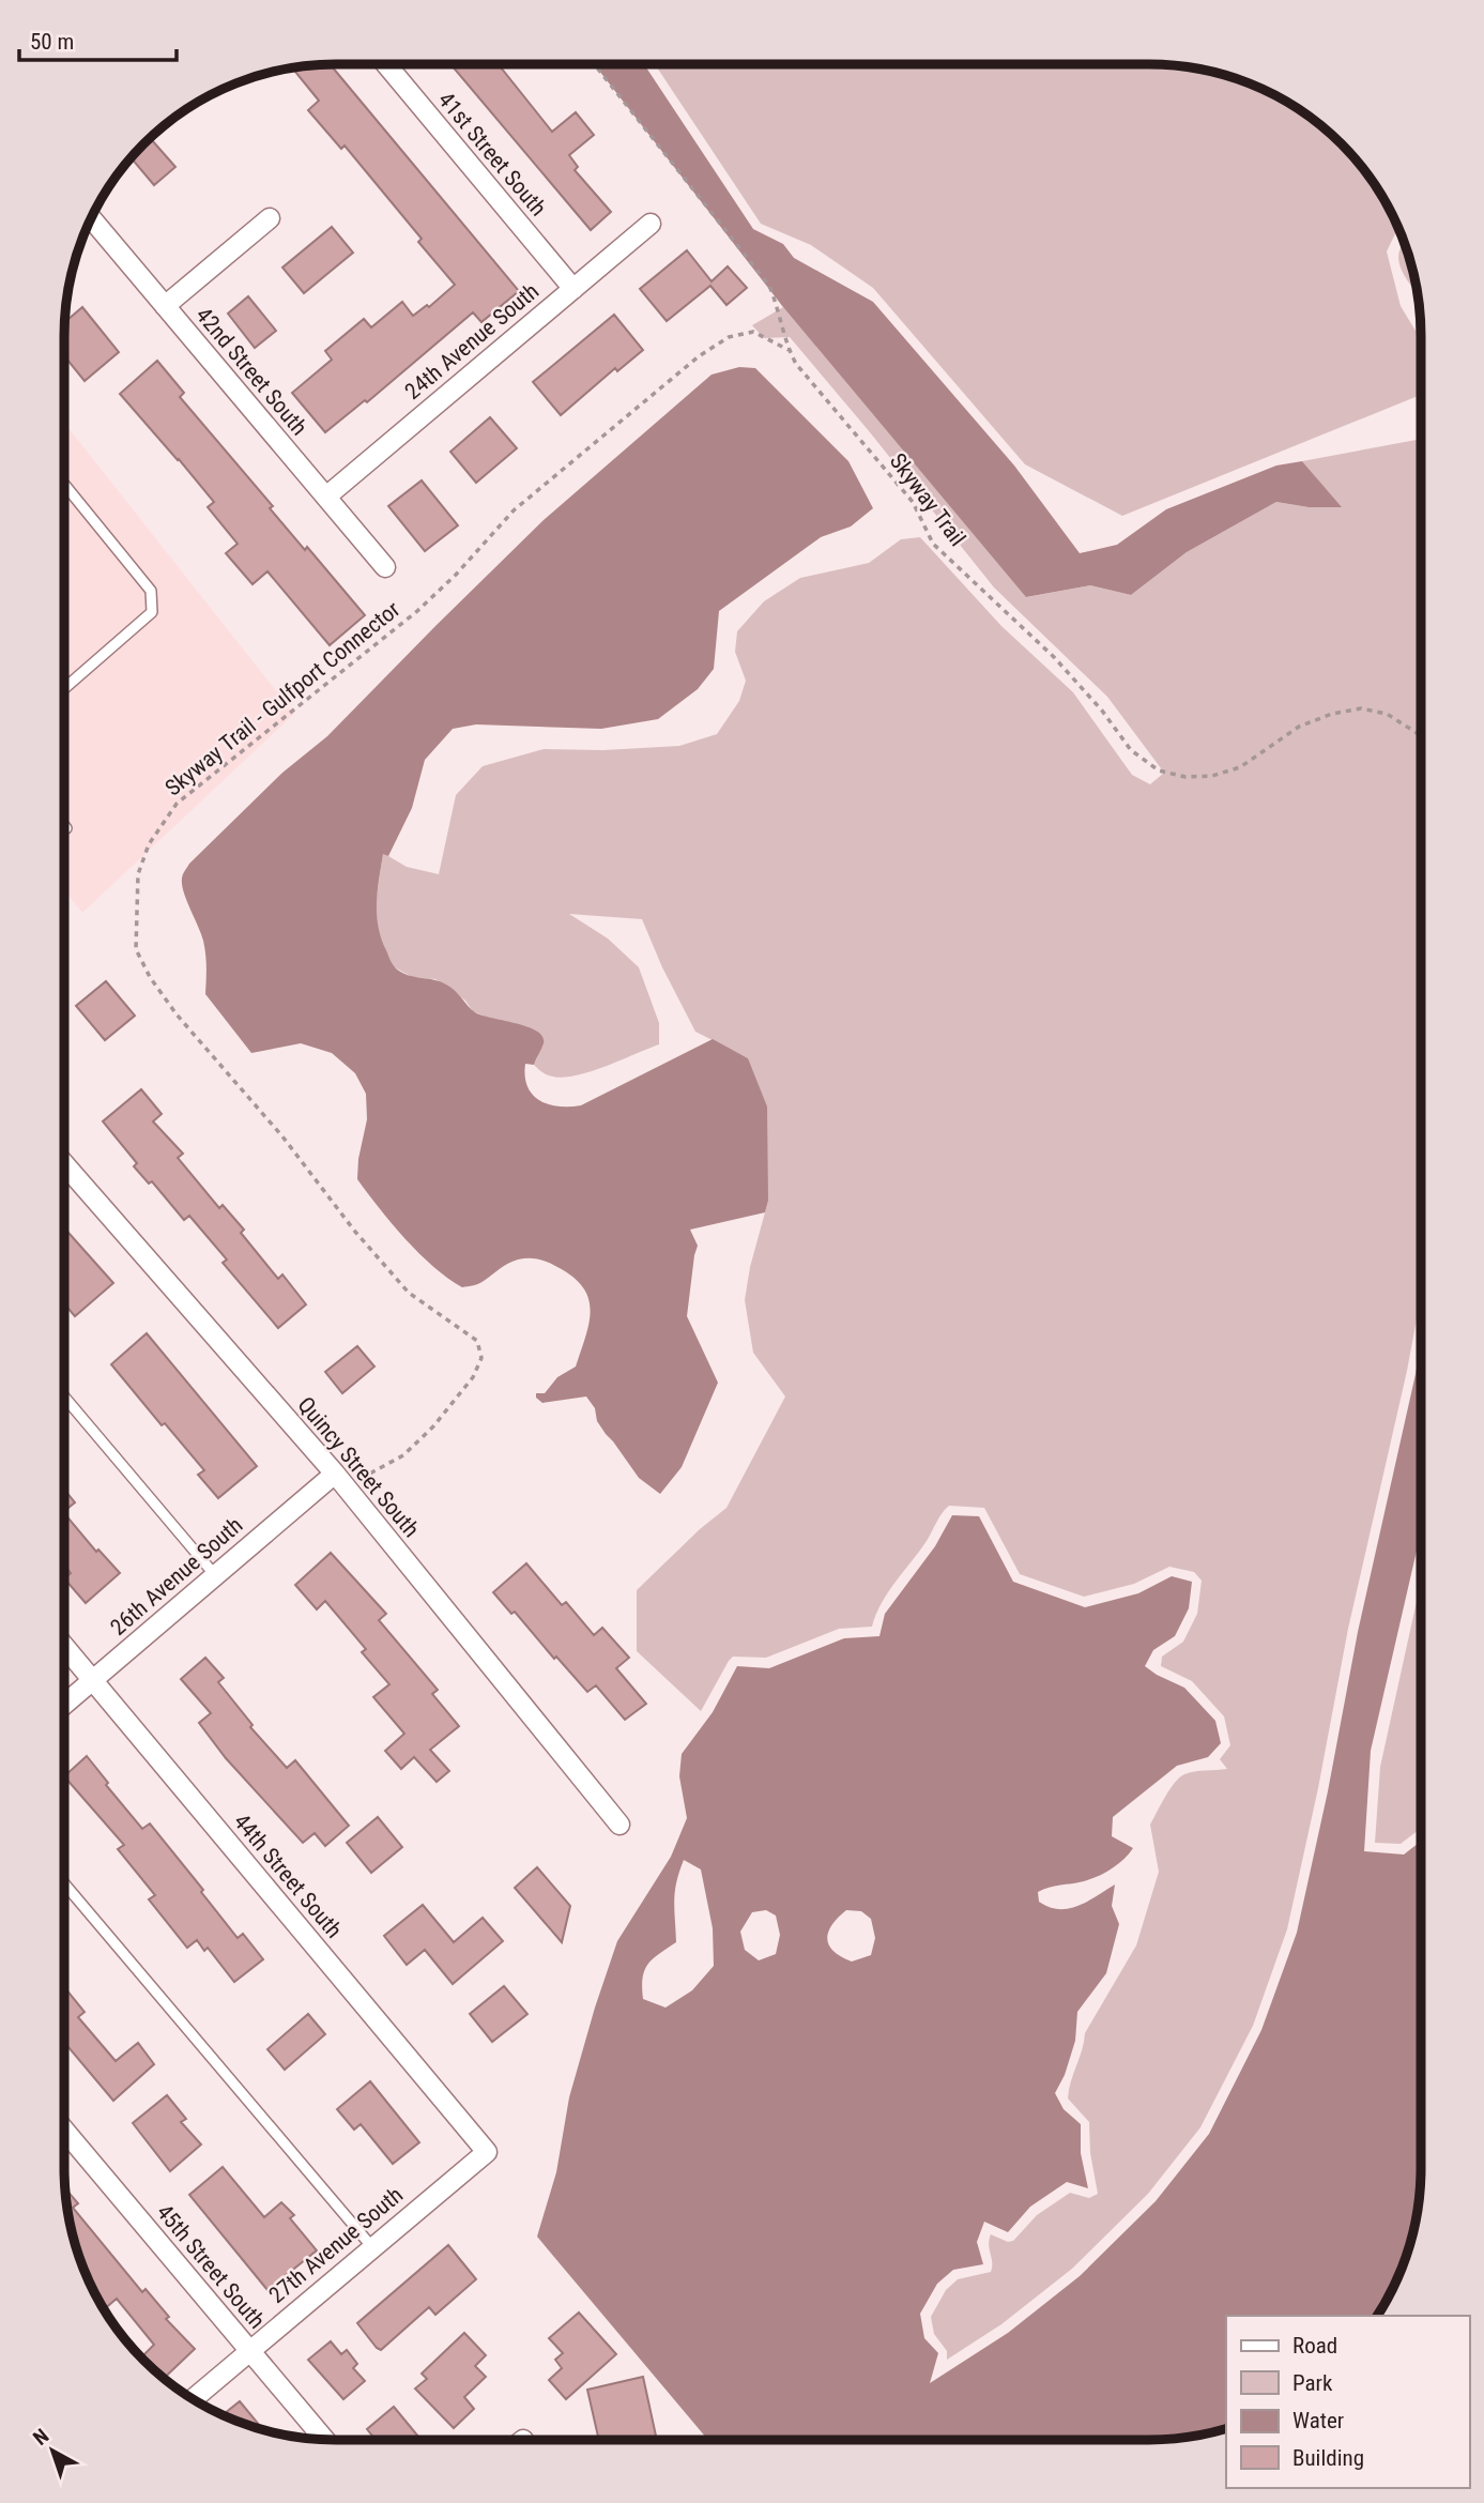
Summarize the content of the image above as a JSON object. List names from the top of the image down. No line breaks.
{"streets":{"street":["41st Street South","24th Avenue South","42nd Street South","Quincy Street South","26th Avenue South","44th Street South","27th Avenue South","45th Street South"],"path":["Skyway Trail","Skyway Trail - Gulfport Connector"]},"crossings":[["41st Street South","24th Avenue South"],["24th Avenue South","42nd Street South"],["Skyway Trail","Skyway Trail - Gulfport Connector"],["Skyway Trail - Gulfport Connector","Quincy Street South"],["Skyway Trail - Gulfport Connector","26th Avenue South"],["Quincy Street South","26th Avenue South"],["26th Avenue South","44th Street South"],["44th Street South","27th Avenue South"],["27th Avenue South","45th Street South"]],"legend":["Road","Park","Water","Building"],"scale_bar":"50 m","north":"top left"}
